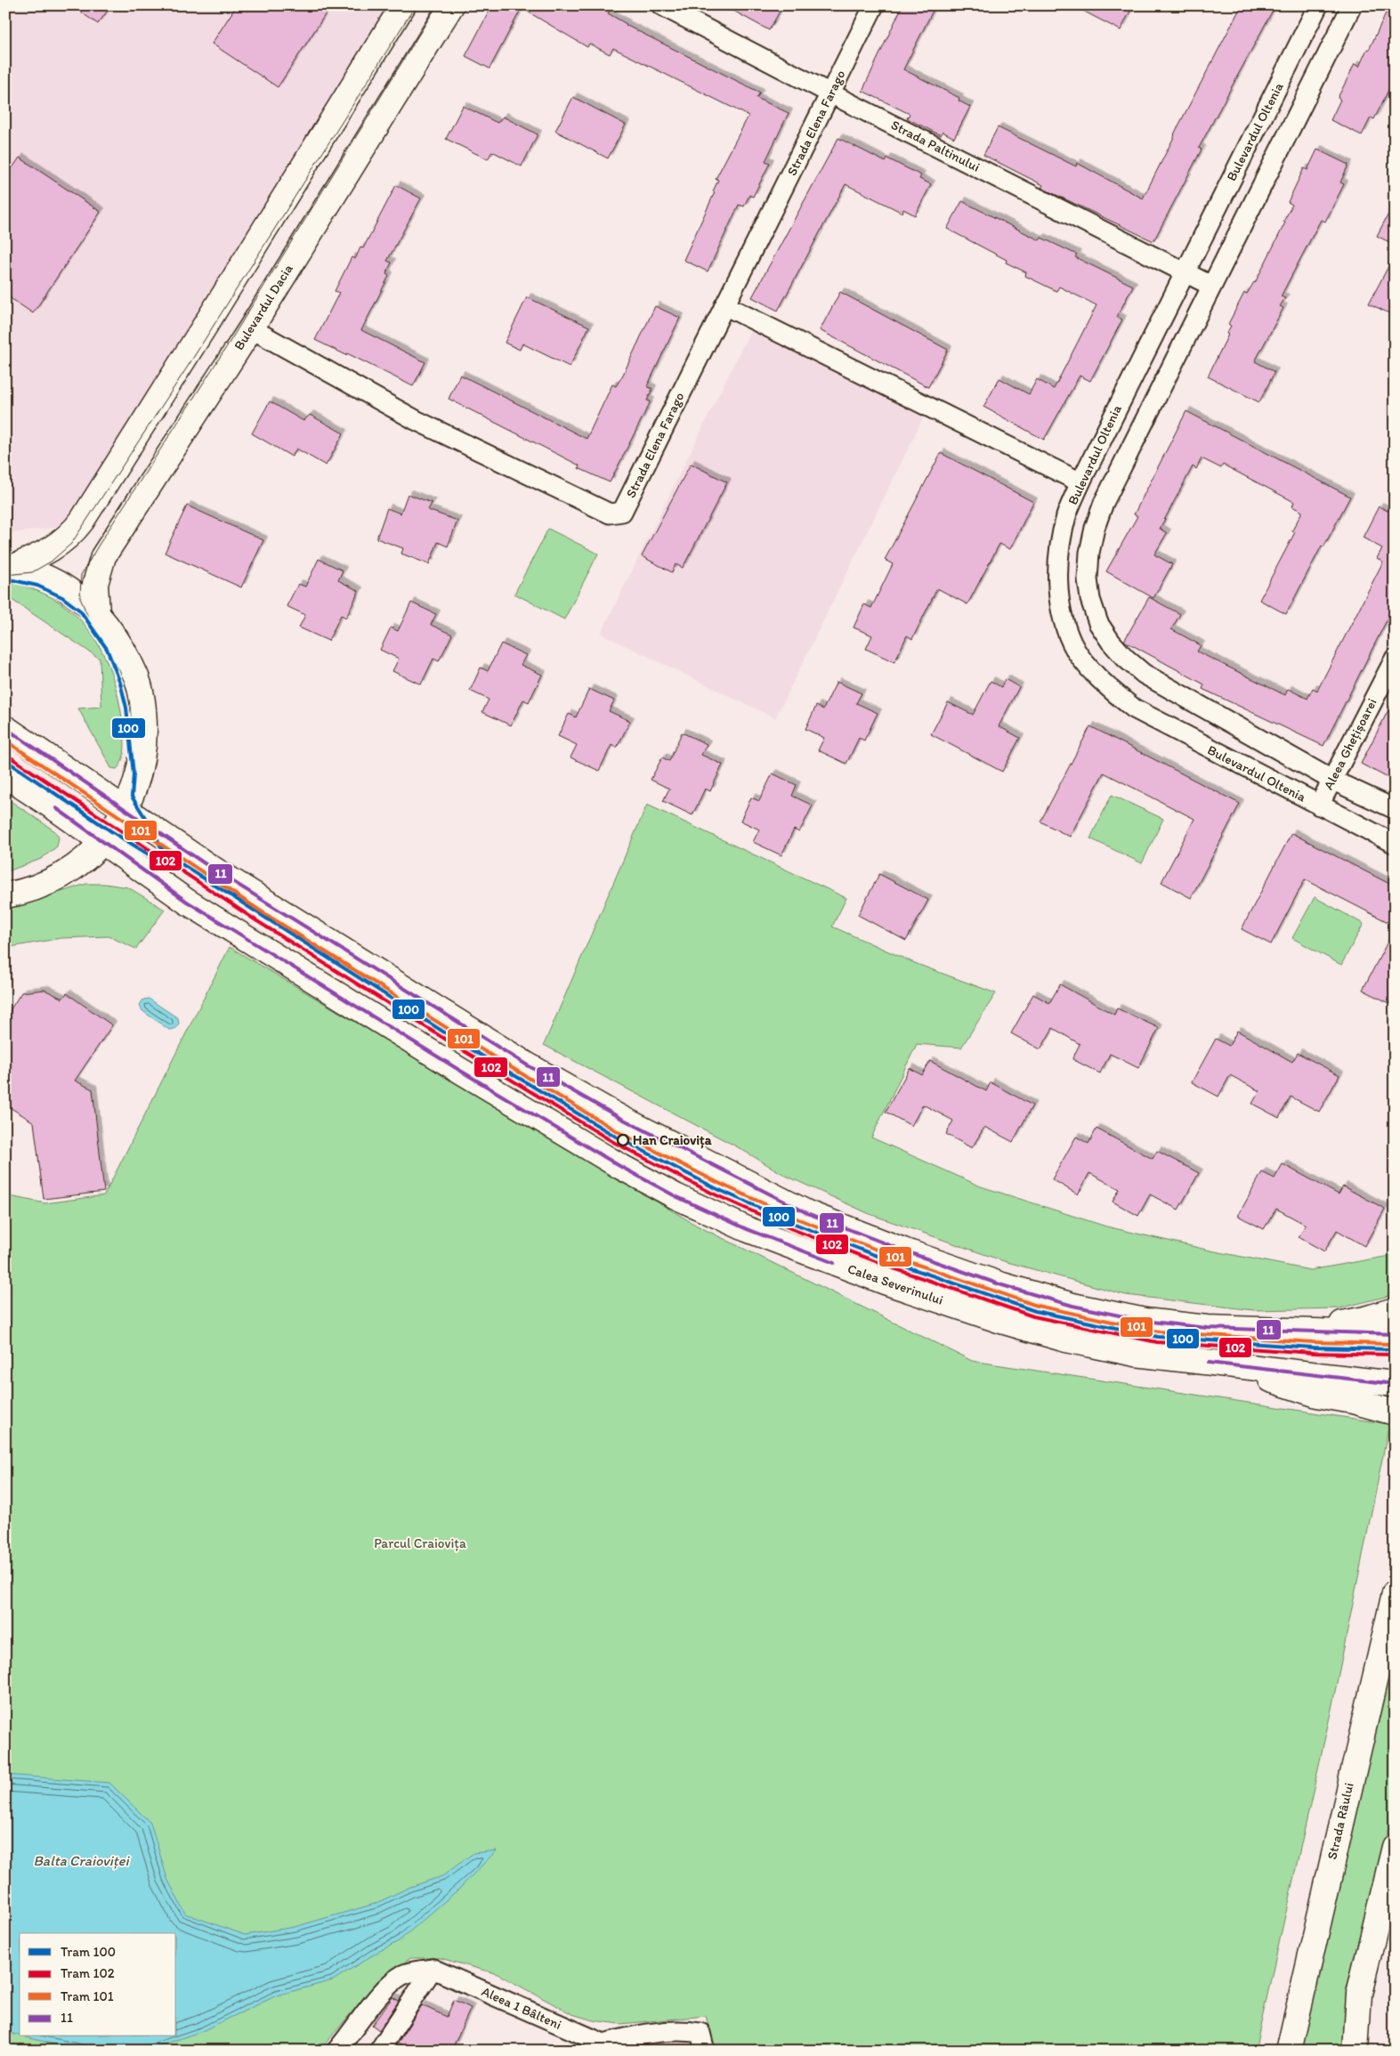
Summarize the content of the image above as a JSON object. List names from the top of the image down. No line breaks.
{"streets":{"main road":["Bulevardul Dacia","Calea Severinului","Strada Râului"],"street":["Strada Elena Farago","Bulevardul Oltenia","Strada Paltinului","Aleea Ghețișoarei","Aleea 1 Bâlteni"]},"crossings":[["Strada Elena Farago","Strada Paltinului"],["Strada Elena Farago","Bulevardul Dacia"],["Bulevardul Oltenia","Strada Paltinului"],["Bulevardul Oltenia","Aleea Ghețișoarei"]],"water":["Balta Craioviței"],"parks":["Parcul Craiovița"],"places":["Han Craiovița"],"lines":["tram line 100","transit line 11","tram line 101","tram line 102"],"legend":["Tram 100","Tram 102","Tram 101","11"]}
